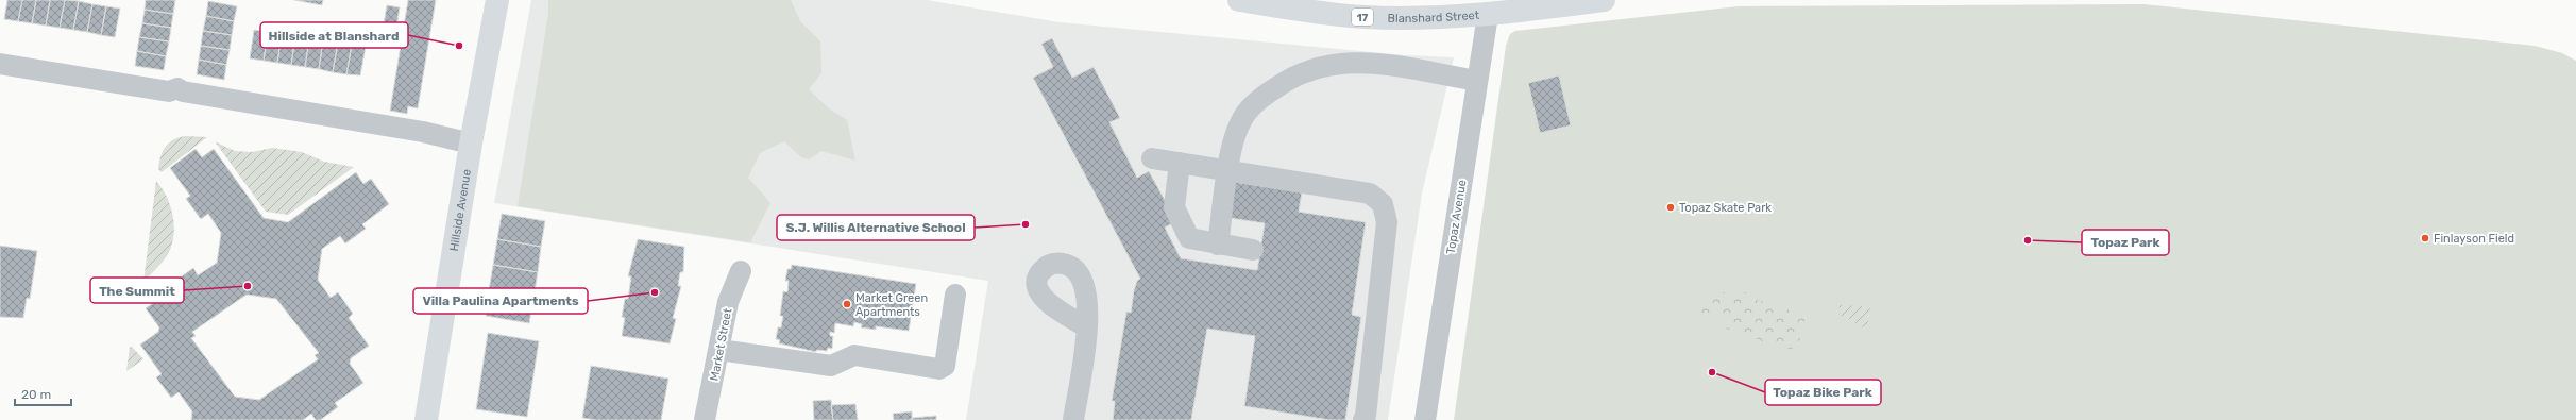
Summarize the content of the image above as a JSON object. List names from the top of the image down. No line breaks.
{"streets":{"main road":["Blanshard Street","17","Hillside Avenue"],"street":["Topaz Avenue","Market Street"]},"crossings":[["Blanshard Street","Topaz Avenue"]],"places":["Hillside at Blanshard","Topaz Skate Park","S.J. Willis Alternative School","Finlayson Field","Topaz Park","The Summit","Villa Paulina Apartments","Market Green Apartments","Topaz Bike Park"],"scale_bar":"20 m"}
